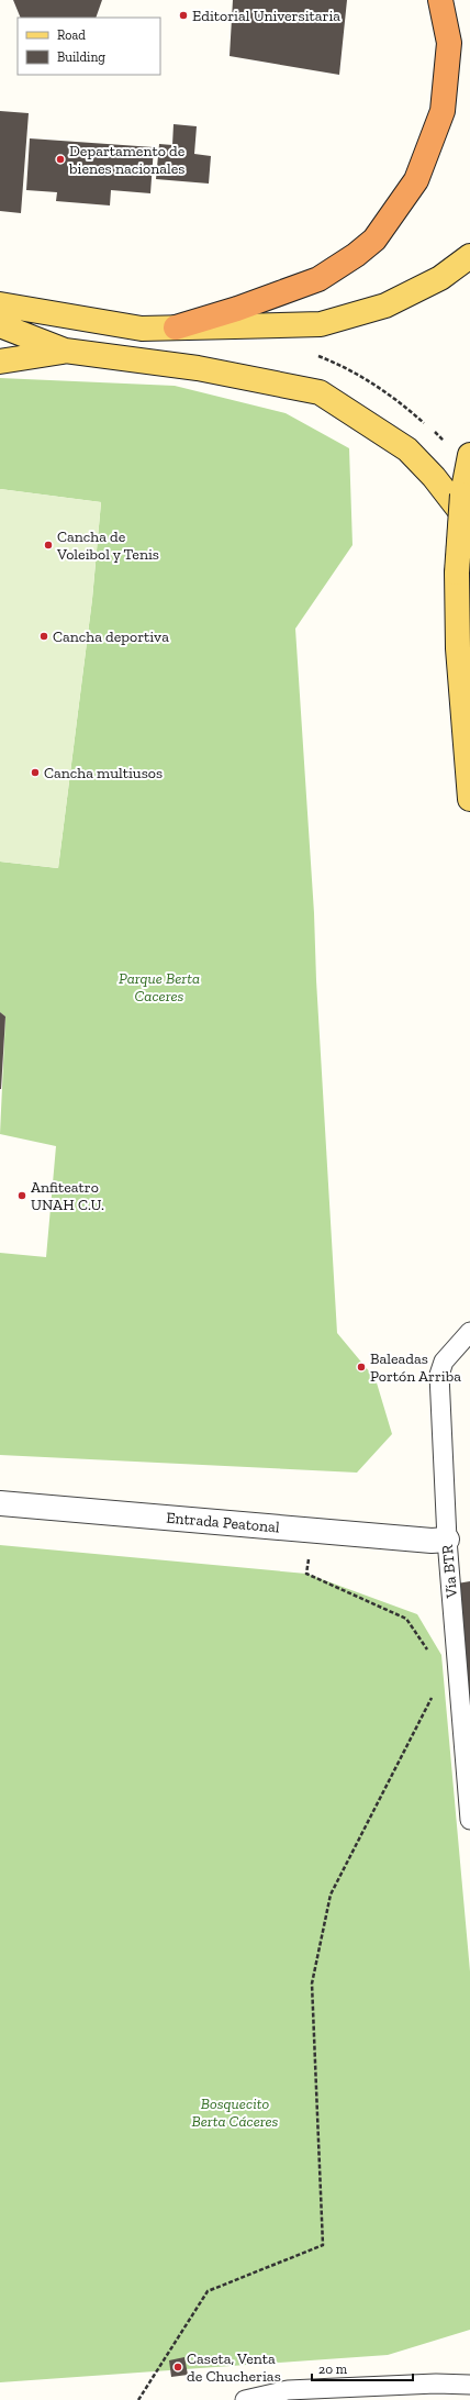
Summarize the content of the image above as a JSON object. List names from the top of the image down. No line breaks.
{"streets":{"street":["Entrada Peatonal"],"lane":["Vía BTR"]},"crossings":[["Entrada Peatonal","Vía BTR"]],"parks":["Parque Berta Caceres","Bosquecito Berta Cáceres"],"places":["Editorial Universitaria","Departamento de bienes nacionales","Cancha de Voleibol y Tenis","Cancha deportiva","Cancha multiusos","Anfiteatro UNAH C.U.","Baleadas Portón Arriba","Caseta, Venta de Chucherias"],"legend":["Road","Building"],"scale_bar":"20 m"}
